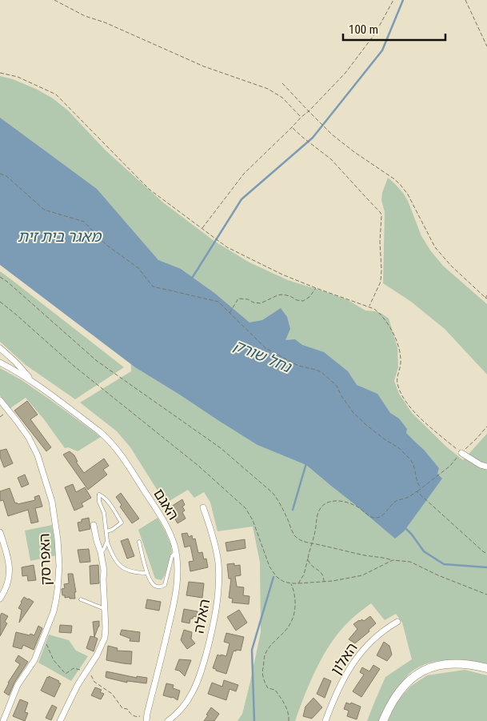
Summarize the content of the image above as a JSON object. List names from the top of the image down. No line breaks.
{"streets":{"street":["האגם","האפרסק","האלה","האלון"]},"water":["מאגר בית זית","נחל שורק"],"scale_bar":"100 m"}
